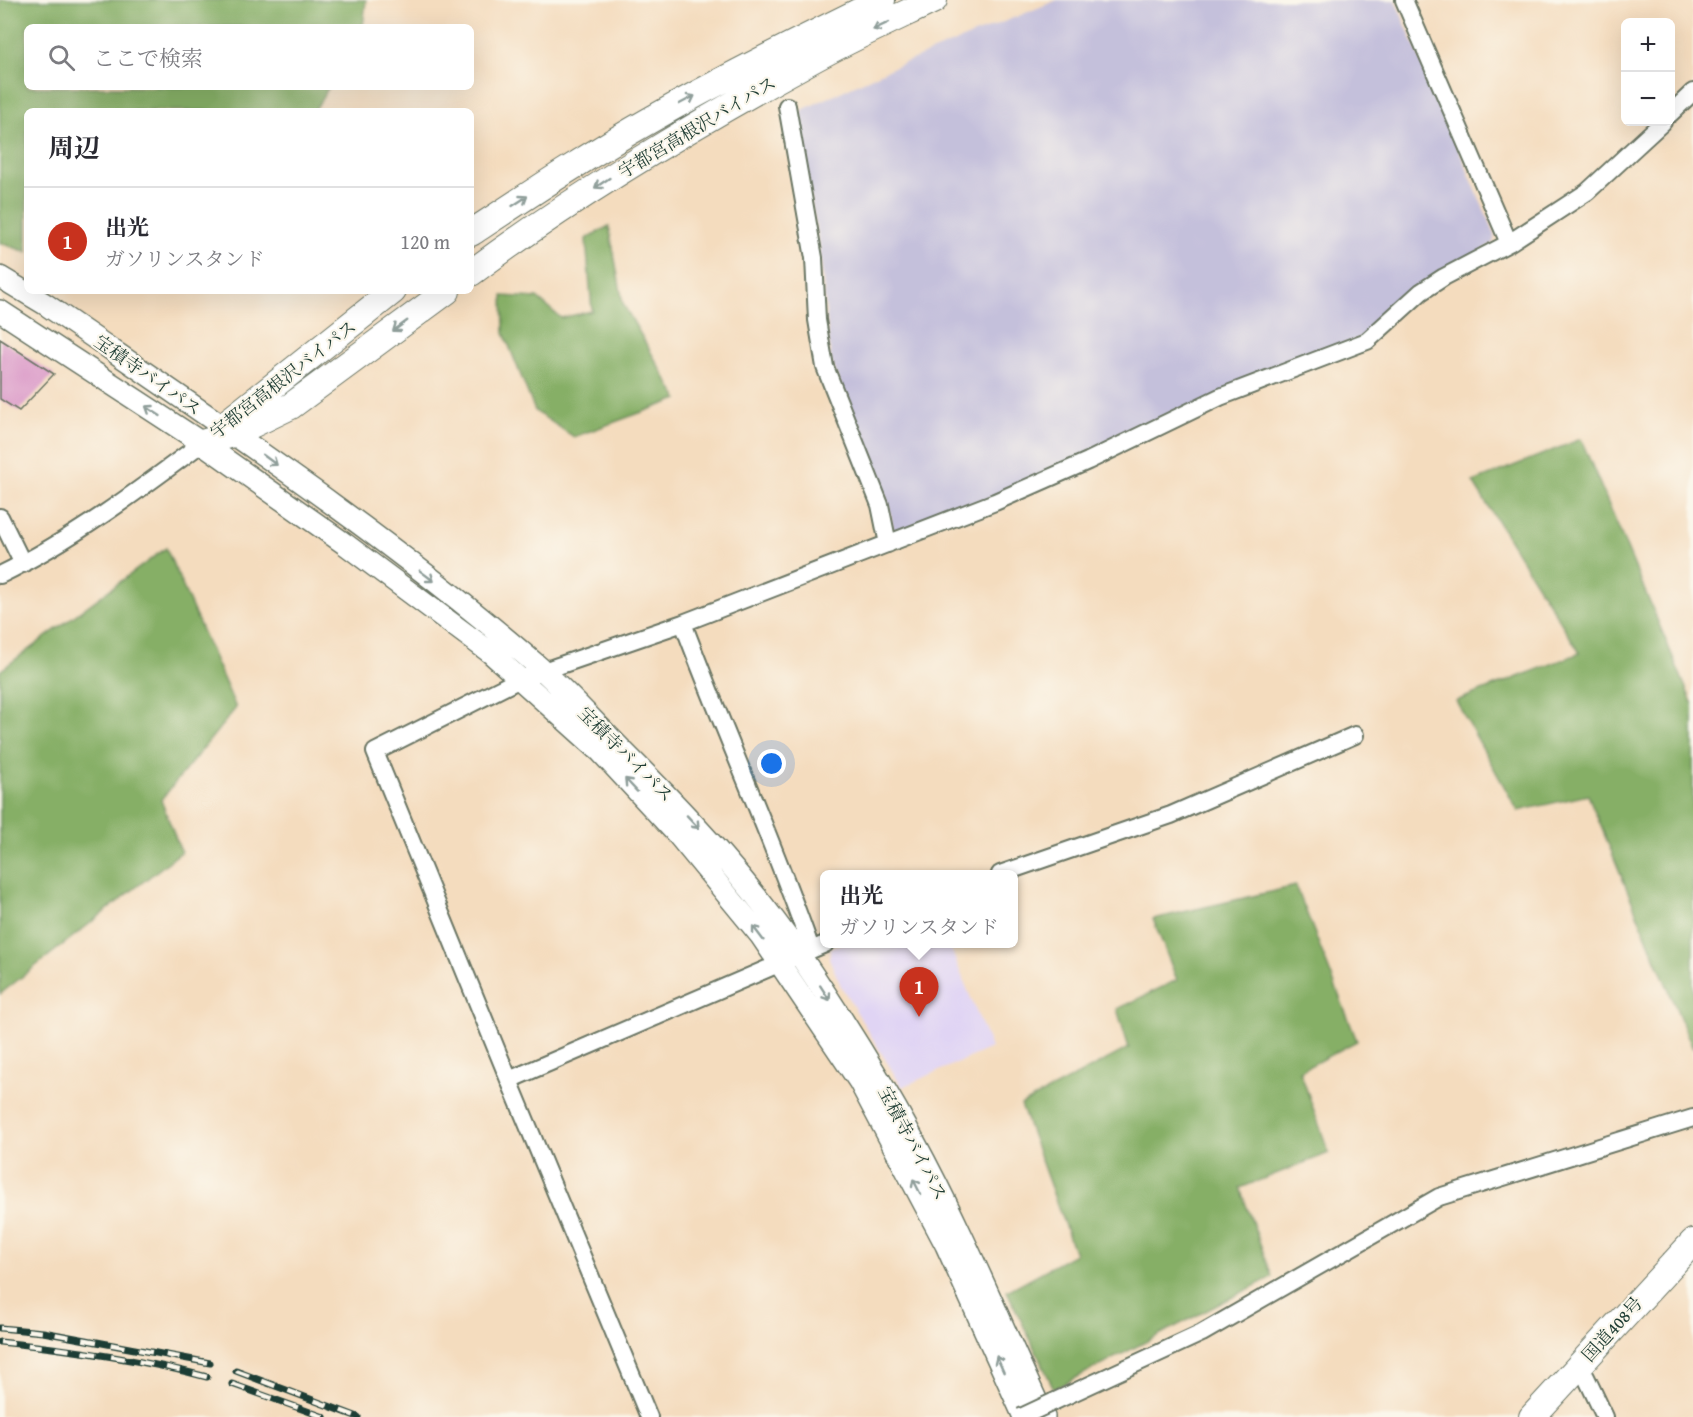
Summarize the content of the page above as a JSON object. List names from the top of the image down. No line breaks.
{"streets":{"highway":["宇都宮高根沢バイパス","国道408号"],"main road":["宝積寺バイパス"]},"crossings":[["宇都宮高根沢バイパス","宝積寺バイパス"]],"page":{"map_buttons":["+","−"],"search":"ここで検索","heading":"周辺","list":[{"mark":"1","name":"出光","note":"ガソリンスタンド","value":"120 m"}],"popup":["出光","ガソリンスタンド"],"pins":"1"}}
